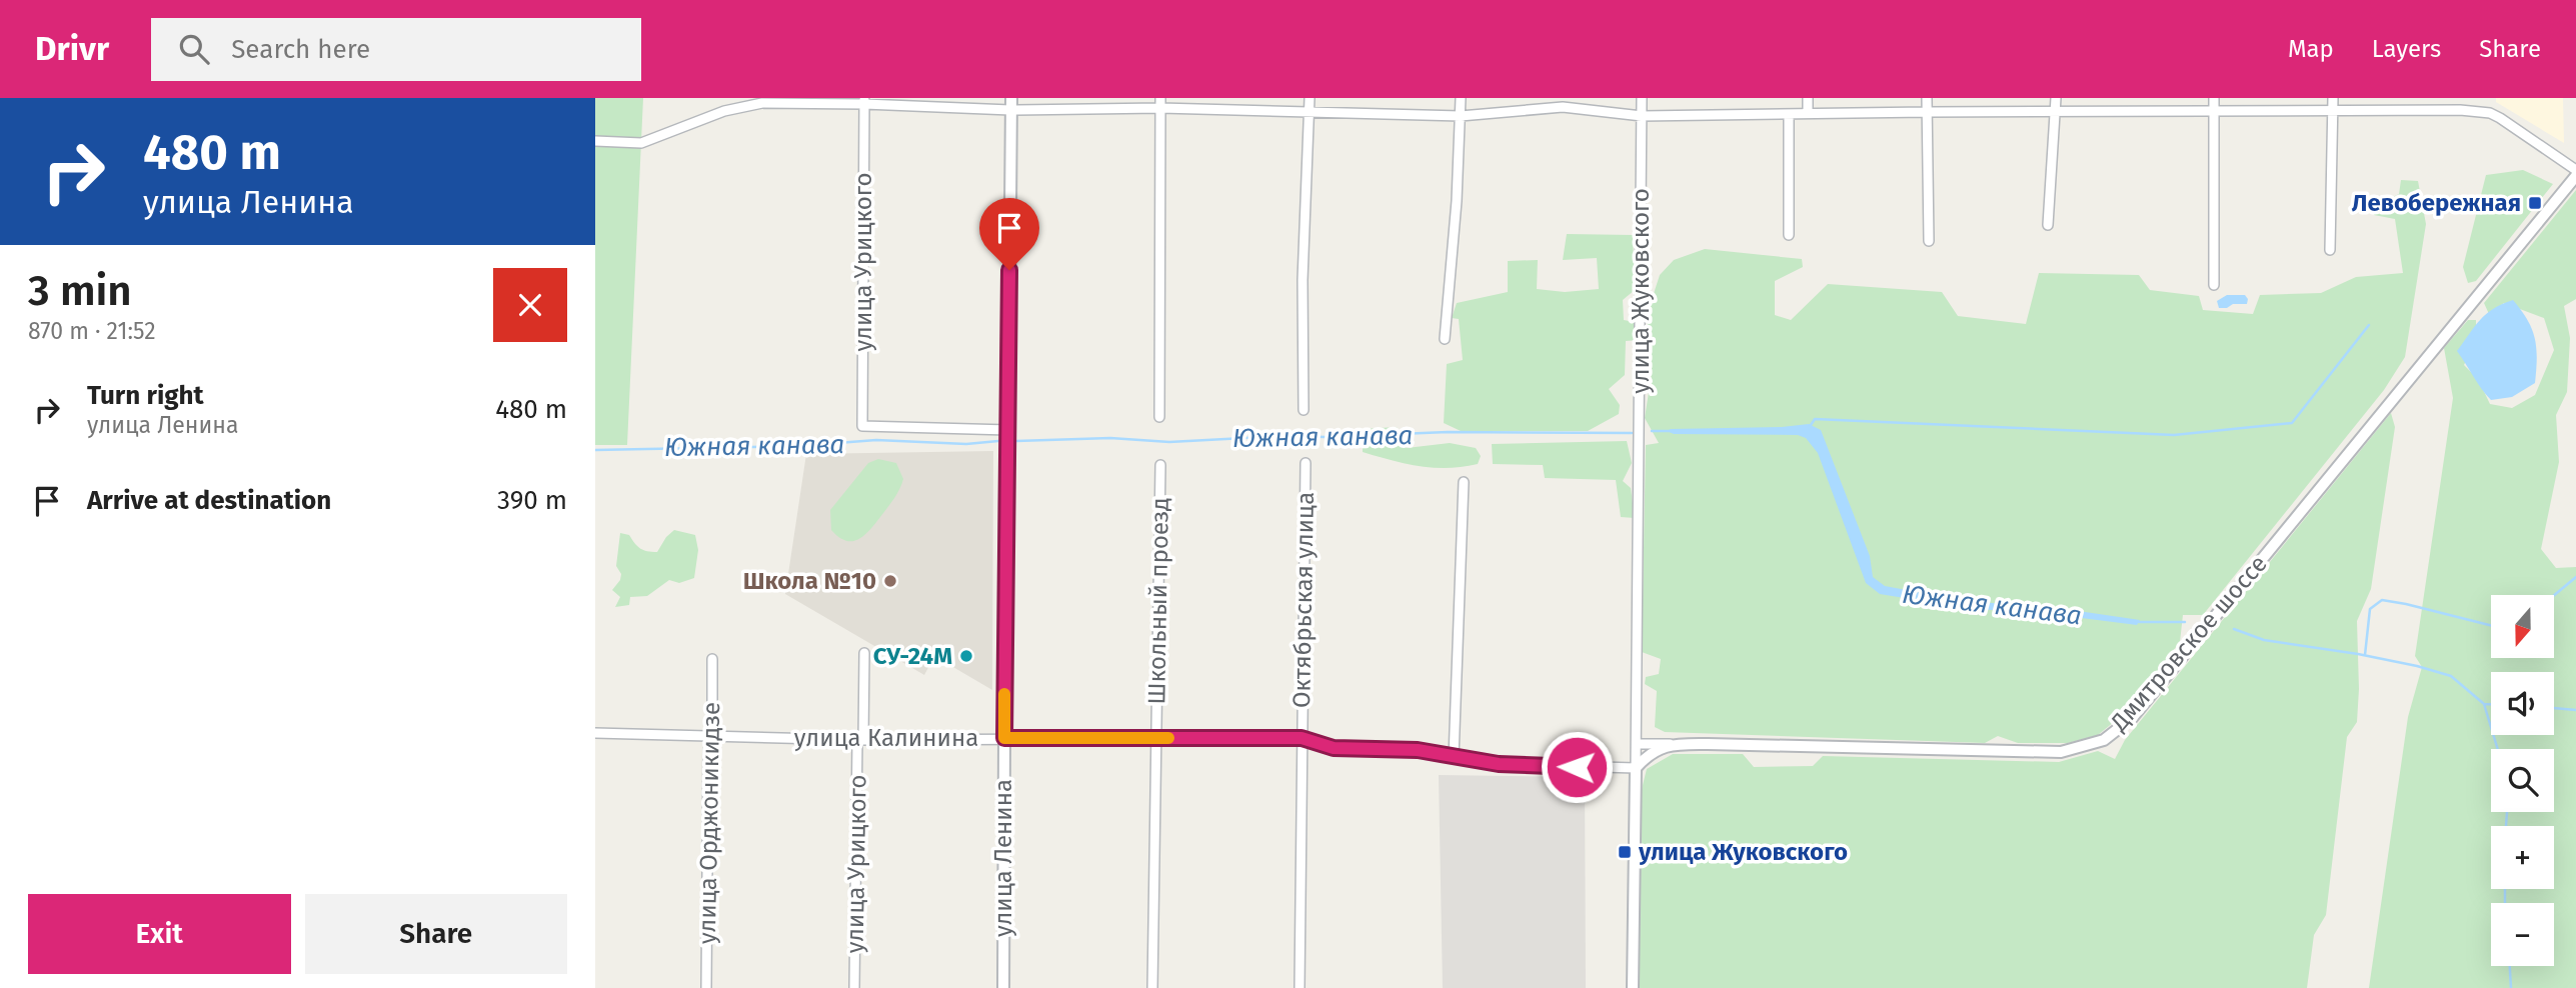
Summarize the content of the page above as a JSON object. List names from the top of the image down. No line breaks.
{"streets":{"street":["улица Урицкого","улица Жуковского","Октябрьская улица","Школьный проезд","Дмитровское шоссе","улица Калинина","улица Орджоникидзе","улица Ленина"]},"crossings":[["улица Урицкого","улица Калинина"],["улица Урицкого","улица Ленина"],["улица Жуковского","улица Калинина"],["Октябрьская улица","улица Калинина"],["Школьный проезд","улица Калинина"],["улица Калинина","улица Орджоникидзе"],["улица Калинина","улица Ленина"]],"water":["Южная канава"],"places":{"transit":["Левобережная","улица Жуковского"],"other":["Школа №10","СУ-24М"]},"north":"bottom","page":{"header":"Drivr","search":"Search here","nav":["Map","Layers","Share"],"turn":["480 m","улица Ленина"],"heading":["3 min","870 m · 21:52"],"list":[{"name":"Turn right","note":"улица Ленина","value":"480 m"},{"name":"Arrive at destination","value":"390 m"}],"map_buttons":["+","−"],"buttons":["Exit","Share"]}}
